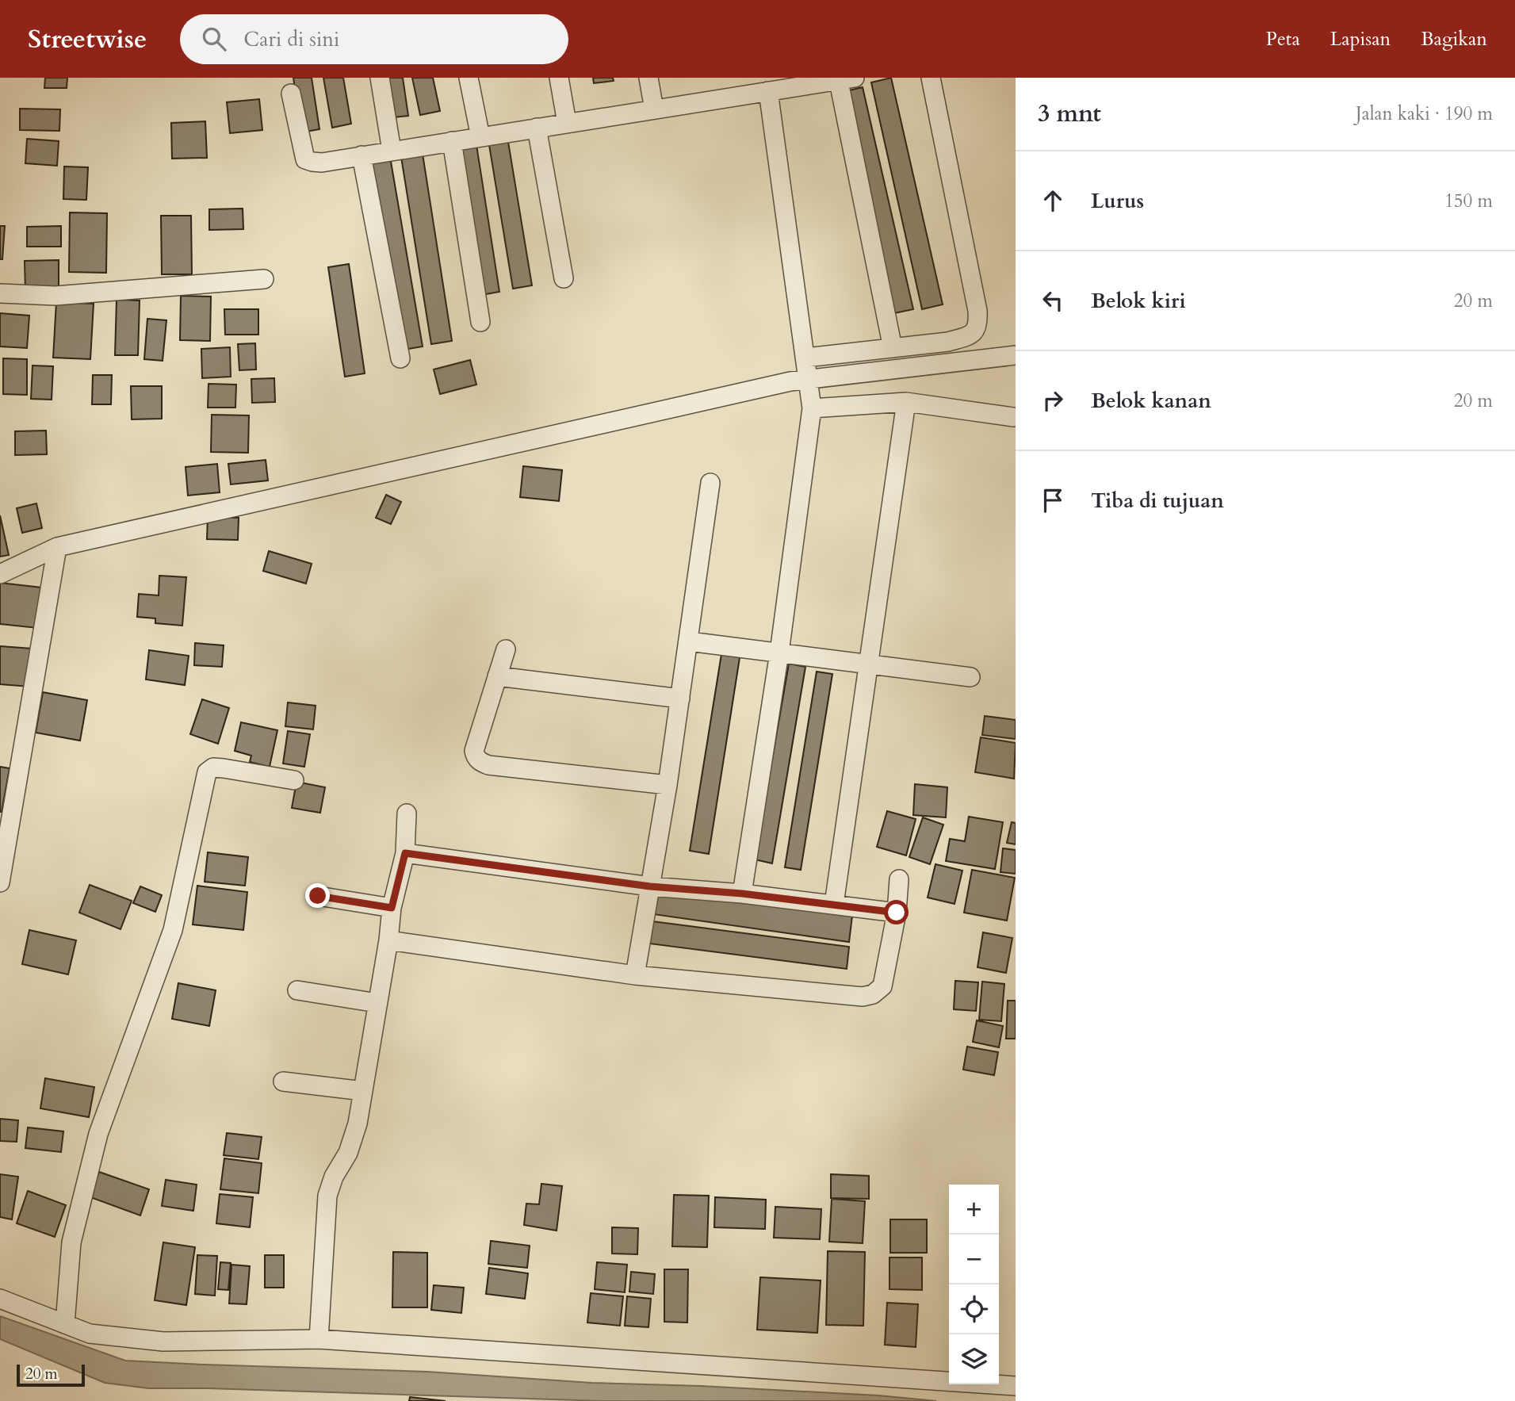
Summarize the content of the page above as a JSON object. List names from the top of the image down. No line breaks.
{"scale_bar":"20 m","page":{"header":"Streetwise","search":"Cari di sini","nav":["Peta","Lapisan","Bagikan"],"heading":["3 mnt","Jalan kaki · 190 m"],"list":[["Lurus","150 m"],["Belok kiri","20 m"],["Belok kanan","20 m"],"Tiba di tujuan"],"map_buttons":["+","−"],"scale":"20 m"}}
